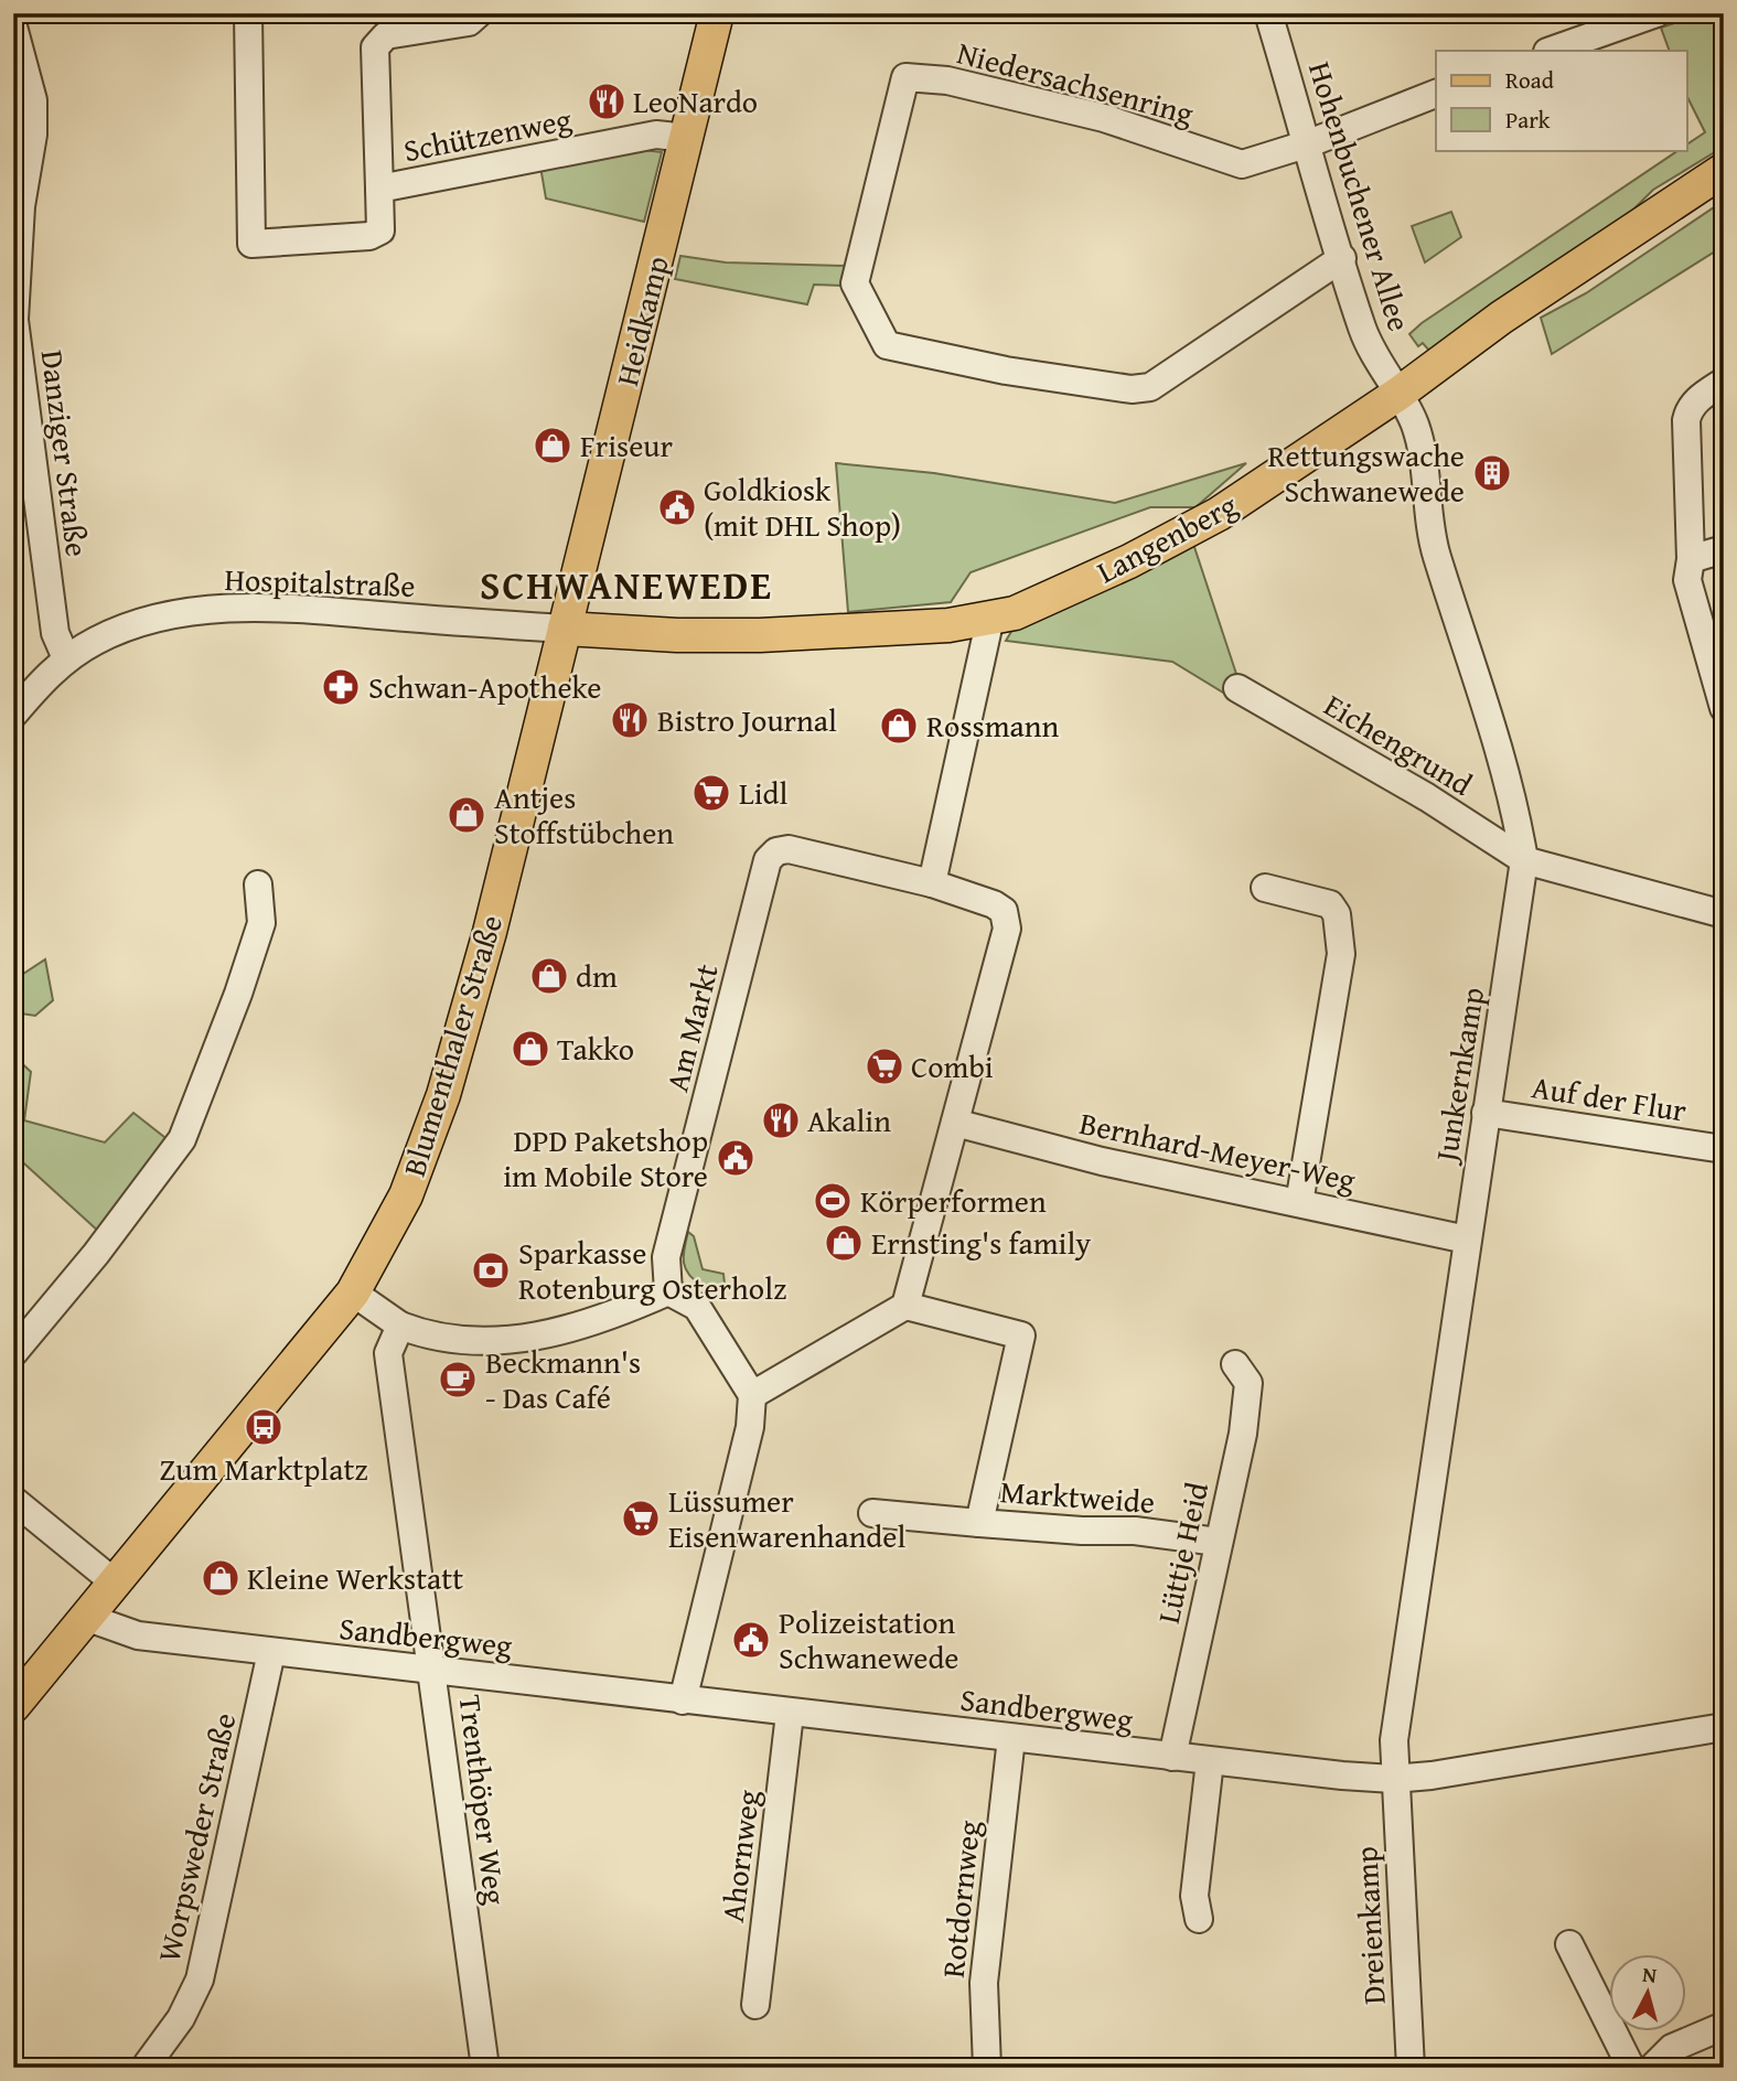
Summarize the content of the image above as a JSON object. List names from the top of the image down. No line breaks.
{"streets":{"main road":["Heidkamp","Langenberg","Blumenthaler Straße"],"street":["Niedersachsenring","Schützenweg","Hohenbuchener Allee","Danziger Straße","Hospitalstraße","Eichengrund","Am Markt","Junkernkamp","Auf der Flur","Bernhard-Meyer-Weg","Marktweide","Lüttje Heid","Sandbergweg","Trenthöper Weg","Worpsweder Straße","Ahornweg","Rotdornweg","Dreienkamp"]},"crossings":[["Niedersachsenring","Hohenbuchener Allee"],["Schützenweg","Heidkamp"],["Hohenbuchener Allee","Langenberg"],["Hohenbuchener Allee","Junkernkamp"],["Heidkamp","Langenberg"],["Heidkamp","Hospitalstraße"],["Heidkamp","Blumenthaler Straße"],["Danziger Straße","Hospitalstraße"],["Langenberg","Hospitalstraße"],["Langenberg","Blumenthaler Straße"],["Langenberg","Junkernkamp"],["Hospitalstraße","Blumenthaler Straße"],["Eichengrund","Junkernkamp"],["Am Markt","Bernhard-Meyer-Weg"],["Am Markt","Marktweide"],["Blumenthaler Straße","Sandbergweg"],["Junkernkamp","Auf der Flur"],["Junkernkamp","Bernhard-Meyer-Weg"],["Junkernkamp","Sandbergweg"],["Junkernkamp","Dreienkamp"],["Marktweide","Lüttje Heid"],["Lüttje Heid","Sandbergweg"],["Sandbergweg","Trenthöper Weg"],["Sandbergweg","Worpsweder Straße"],["Sandbergweg","Ahornweg"],["Sandbergweg","Rotdornweg"],["Sandbergweg","Dreienkamp"]],"districts":["SCHWANEWEDE"],"places":{"restaurant":["LeoNardo","Bistro Journal","Akalin"],"shop":["Friseur","Rossmann","Antjes Stoffstübchen","dm","Takko","Ernsting's family","Kleine Werkstatt"],"building":["Rettungswache Schwanewede"],"public building":["Goldkiosk (mit DHL Shop)","DPD Paketshop im Mobile Store","Polizeistation Schwanewede"],"pharmacy":["Schwan-Apotheke"],"supermarket":["Lidl","Combi","Lüssumer Eisenwarenhandel"],"sports":["Körperformen"],"bank":["Sparkasse Rotenburg Osterholz"],"cafe":["Beckmann's - Das Café"],"bus stop":["Zum Marktplatz"]},"legend":["Road","Park"],"north":"top"}
